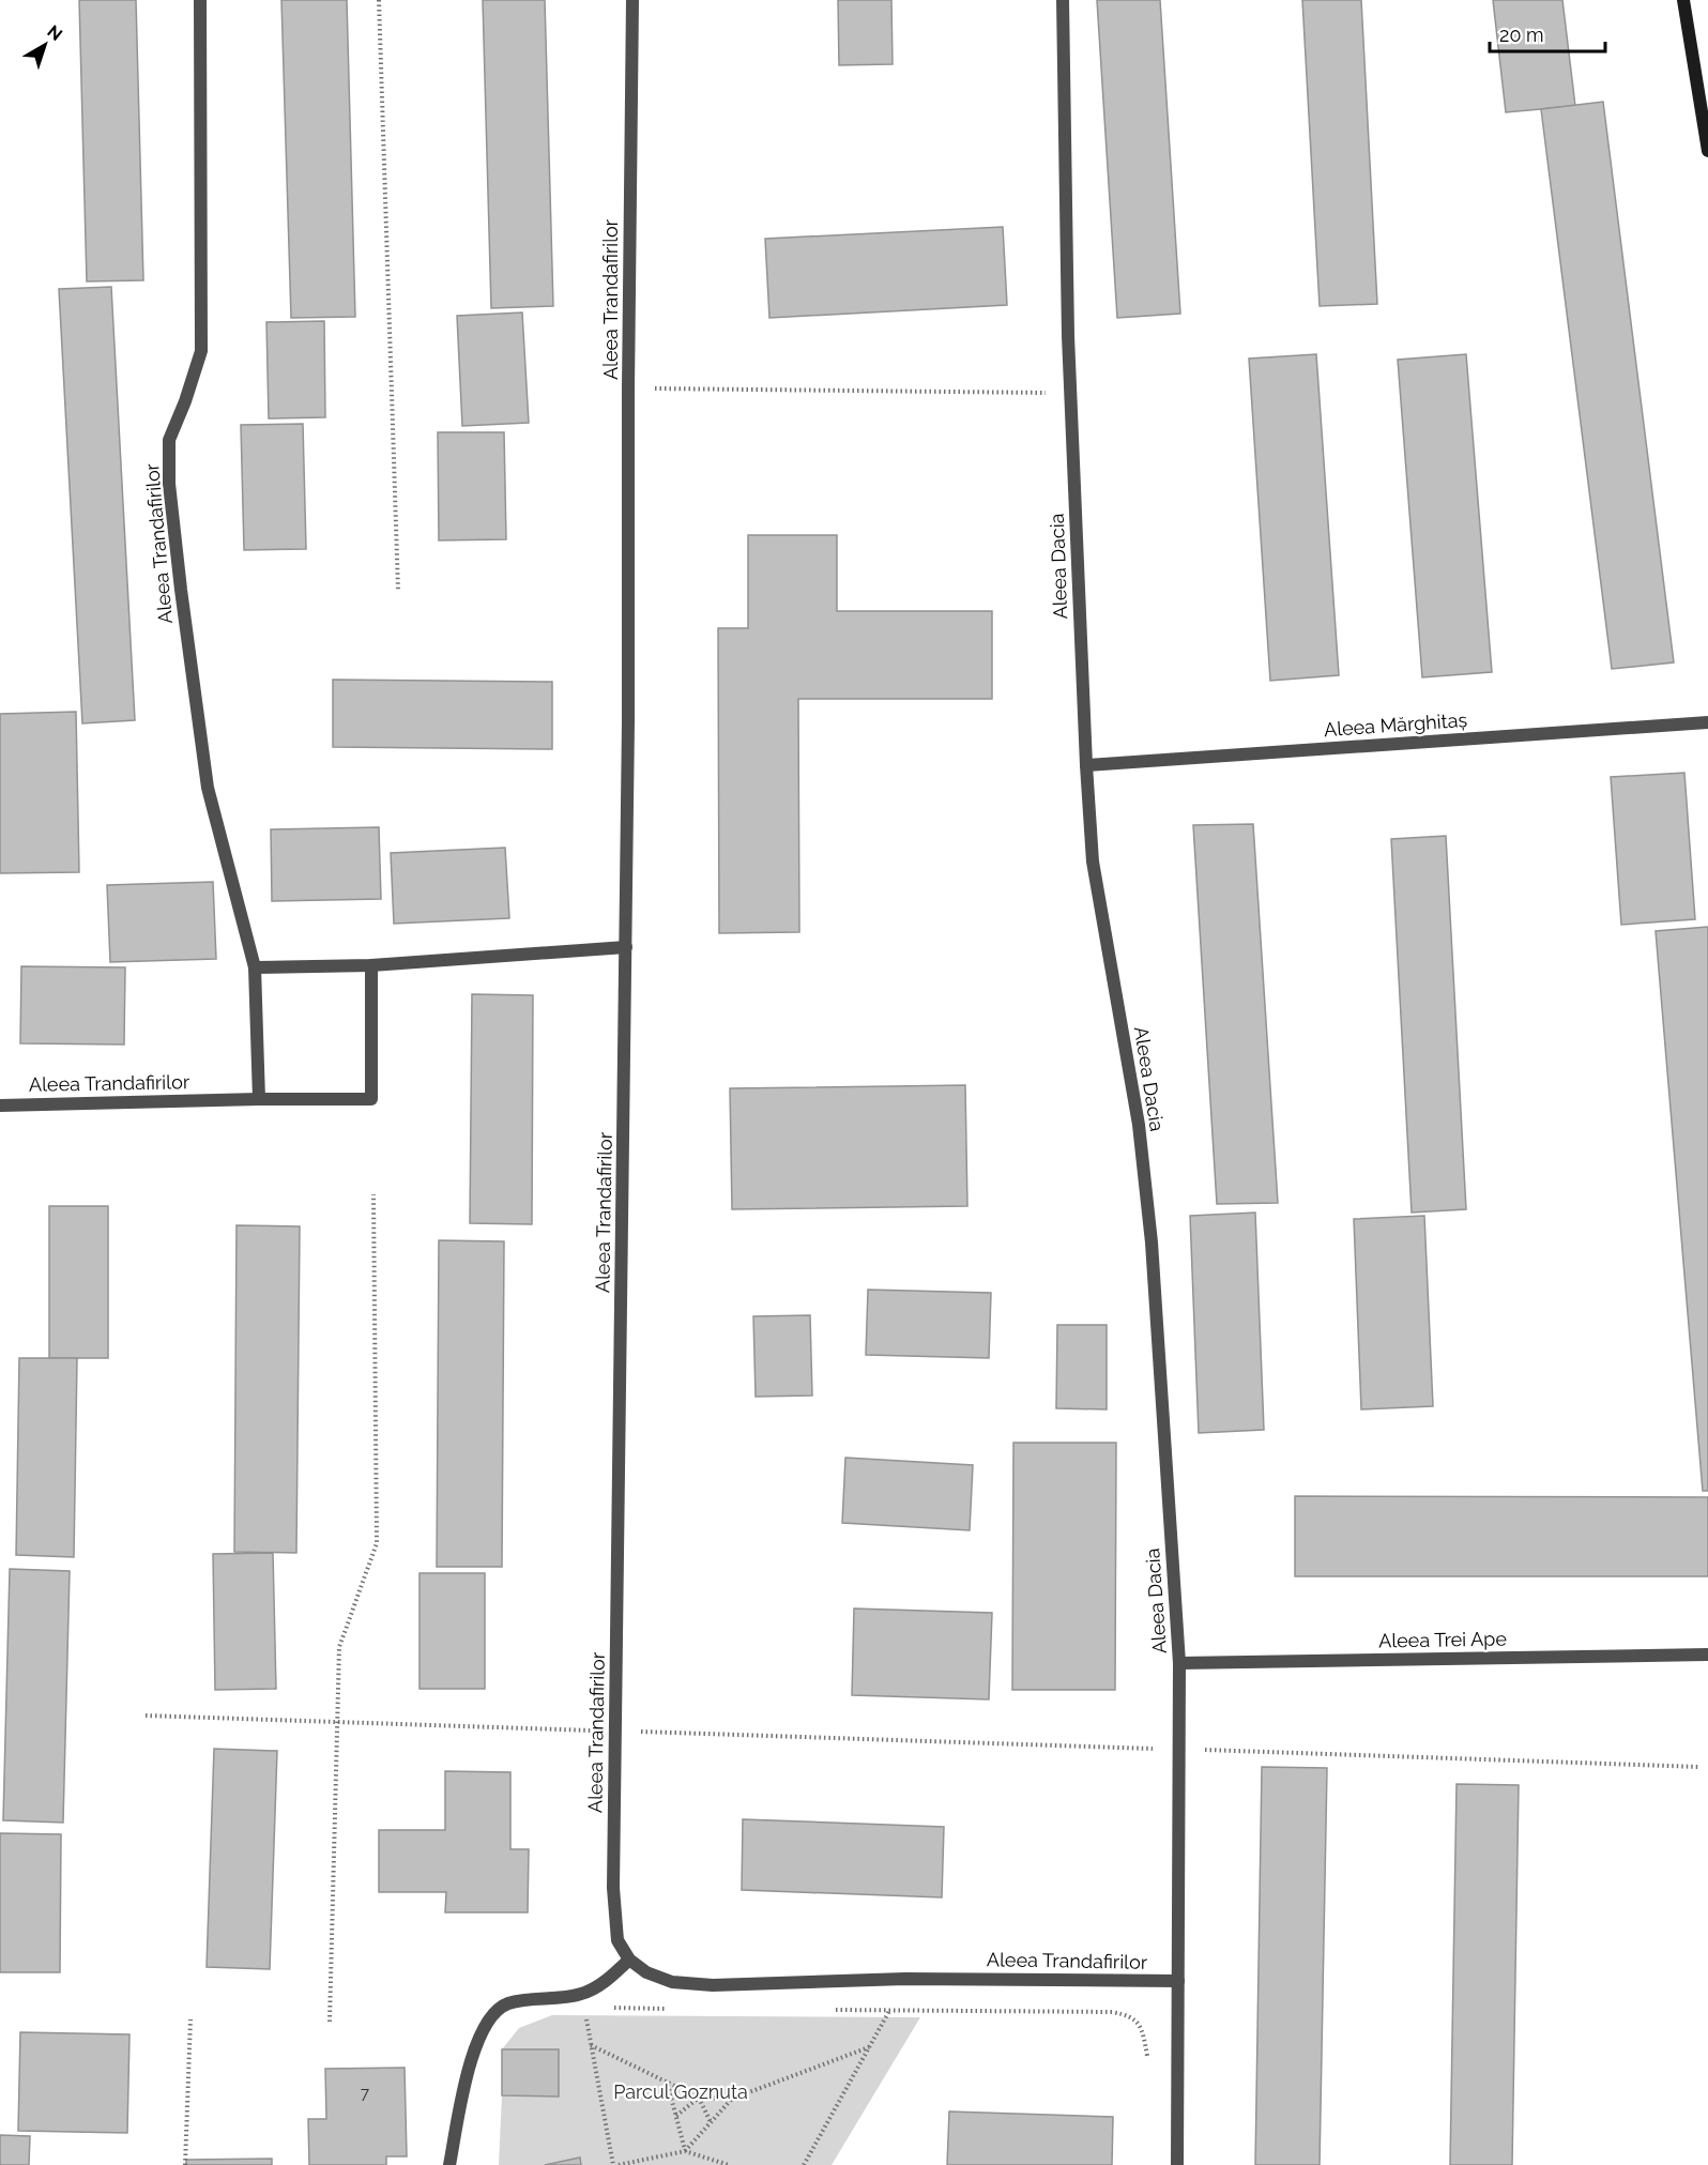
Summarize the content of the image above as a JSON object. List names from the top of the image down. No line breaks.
{"streets":{"street":["Aleea Trandafirilor","Aleea Dacia","Aleea Mărghitaș","Aleea Trei Ape"]},"crossings":[["Aleea Trandafirilor","Aleea Dacia"],["Aleea Dacia","Aleea Mărghitaș"],["Aleea Dacia","Aleea Trei Ape"]],"parks":["Parcul Goznuta"],"house_numbers":["7"],"scale_bar":"20 m","north":"top right"}
